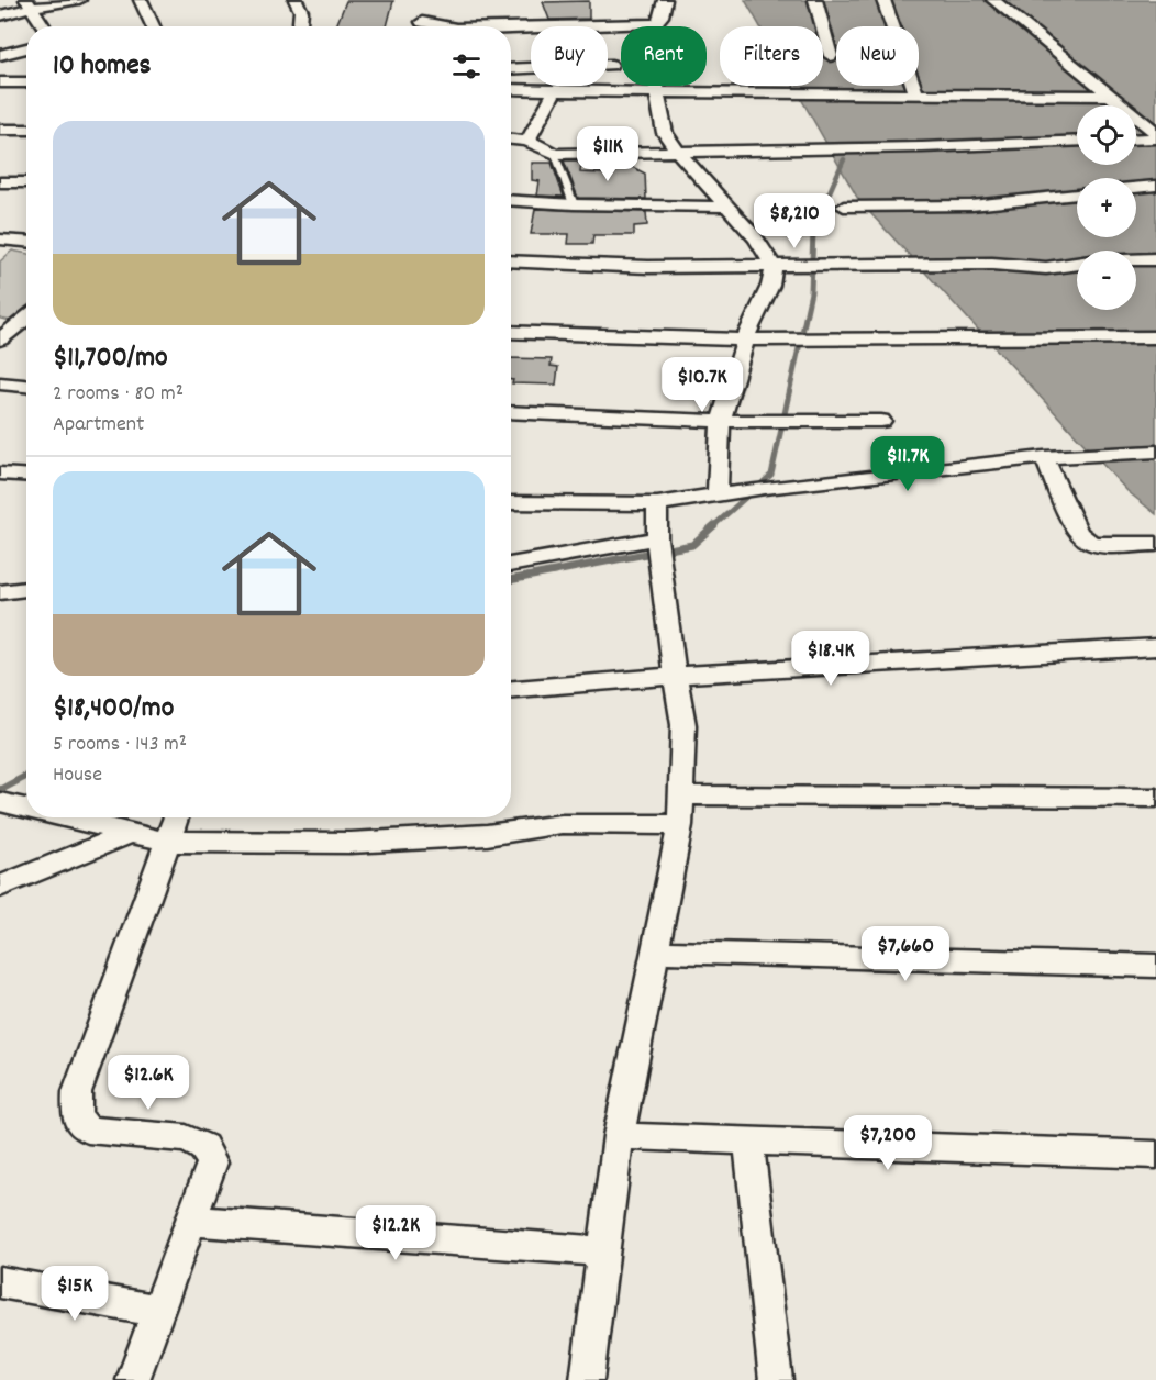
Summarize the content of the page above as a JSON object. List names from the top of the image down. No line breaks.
{"page":{"chip":["Buy","Rent","Filters","New"],"heading":"10 homes","map_buttons":["+","−"],"list":[{"name":"$11,700/mo","note":"2 rooms · 80 m² · Apartment"},{"name":"$18,400/mo","note":"5 rooms · 143 m² · House"}],"price":["$11K","$8,210","$10.7K","$11.7K","$18.4K","$7,660","$12.6K","$7,200","$12.2K","$15K"]}}
